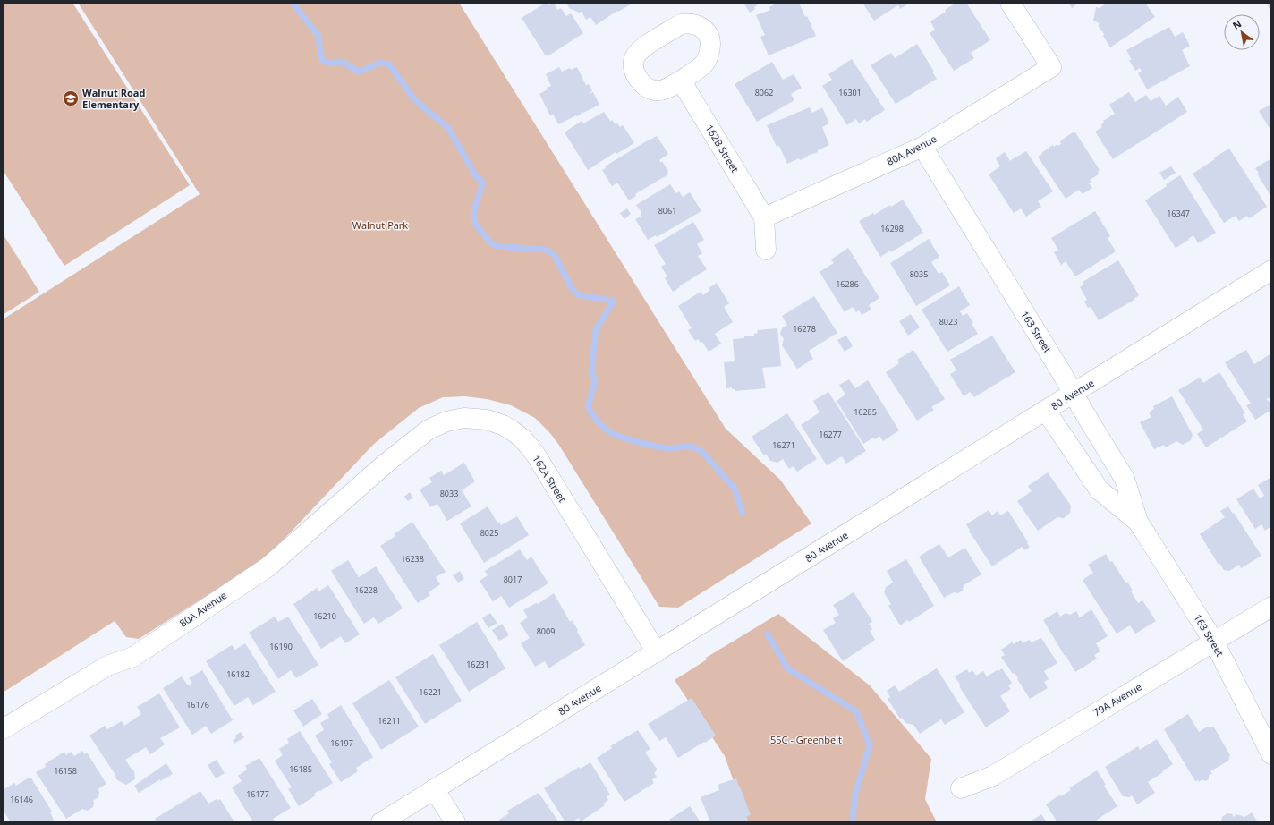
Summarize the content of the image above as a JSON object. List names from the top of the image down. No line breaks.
{"streets":{"street":["162B Street","80A Avenue","163 Street","80 Avenue","162A Street","79A Avenue"]},"crossings":[["162B Street","80A Avenue"],["80A Avenue","163 Street"],["80A Avenue","162A Street"],["163 Street","80 Avenue"],["163 Street","79A Avenue"],["80 Avenue","162A Street"]],"parks":["Walnut Park","55C - Greenbelt"],"places":{"school or university":["Walnut Road Elementary"]},"house_numbers":["8062","16301","8061","16347","16298","8035","16286","8023","16278","16285","16277","16271","8033","8025","16238","8017","16228","16210","8009","16190","16231","16182","16221","16176","16211","16197","16185","16158","16177","16146"],"north":"top left"}
